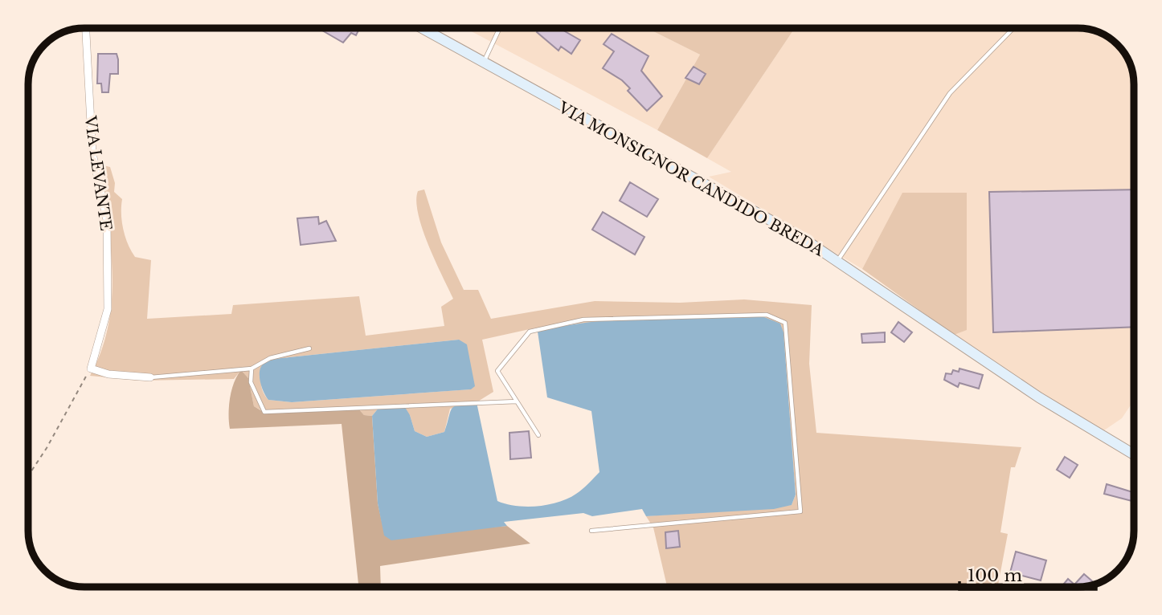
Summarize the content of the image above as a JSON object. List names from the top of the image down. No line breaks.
{"streets":{"main road":["VIA MONSIGNOR CANDIDO BREDA"],"street":["VIA LEVANTE"]},"scale_bar":"100 m"}
